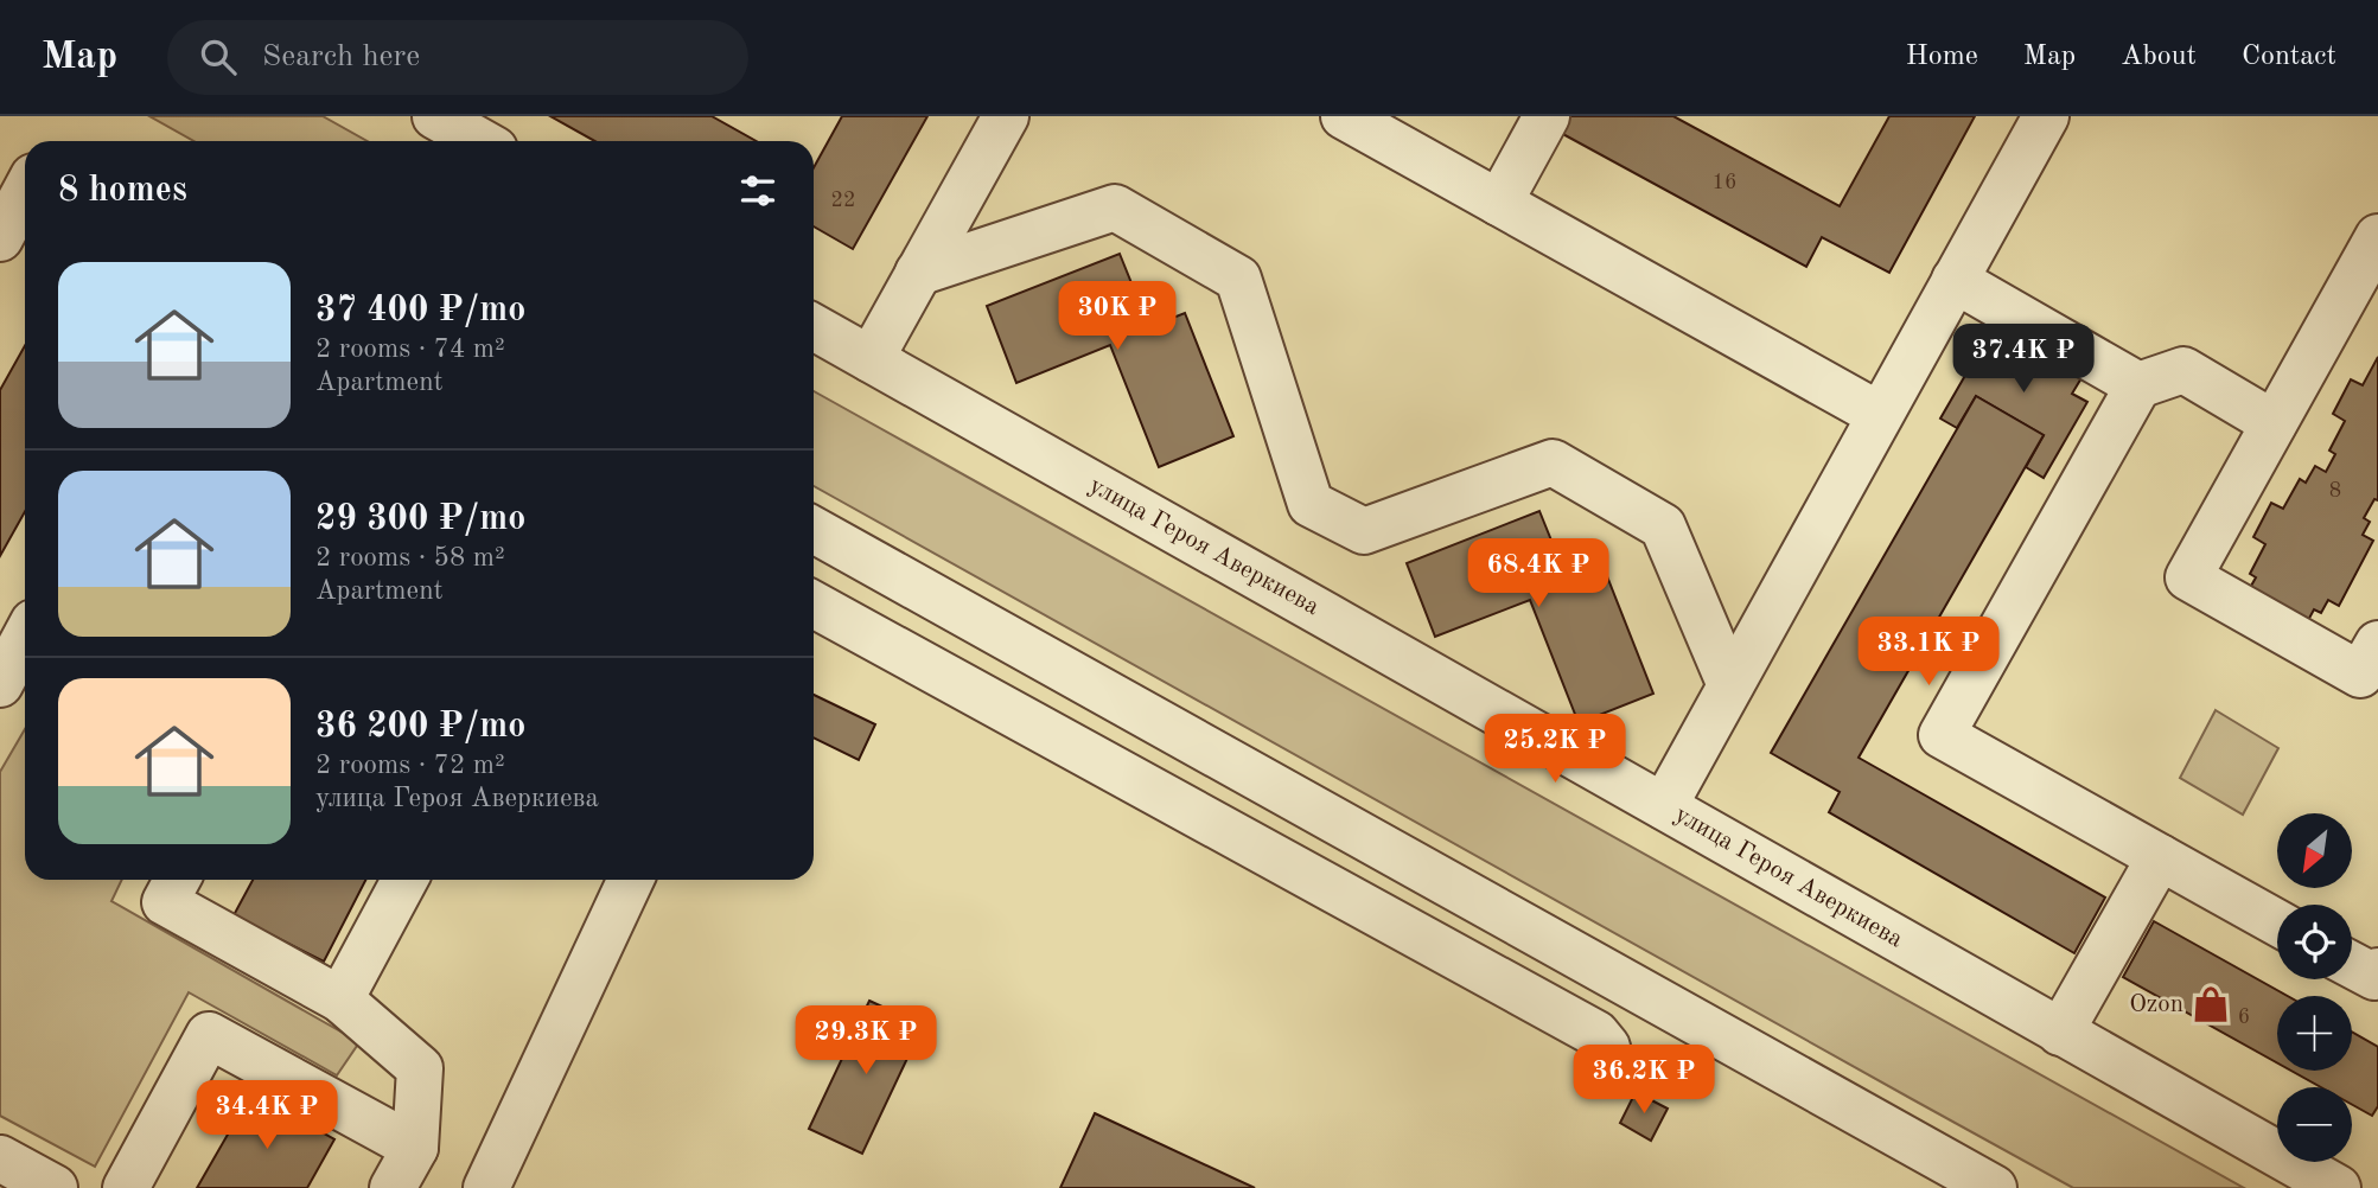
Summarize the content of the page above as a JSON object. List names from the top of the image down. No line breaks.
{"streets":{"street":["улица Героя Аверкиева"]},"places":{"shop":["Ozon"]},"house_numbers":["16","22","8","6"],"north":"bottom left","page":{"header":"Map","search":"Search here","nav":["Home","Map","About","Contact"],"heading":"8 homes","list":[{"name":"37 400 ₽/mo","note":"2 rooms · 74 m² · Apartment"},{"name":"29 300 ₽/mo","note":"2 rooms · 58 m² · Apartment"},{"name":"36 200 ₽/mo","note":"2 rooms · 72 m² · улица Героя Аверкиева"}],"price":["30K ₽","37.4K ₽","68.4K ₽","33.1K ₽","25.2K ₽","29.3K ₽","36.2K ₽","34.4K ₽"],"map_buttons":["+","−"]}}
